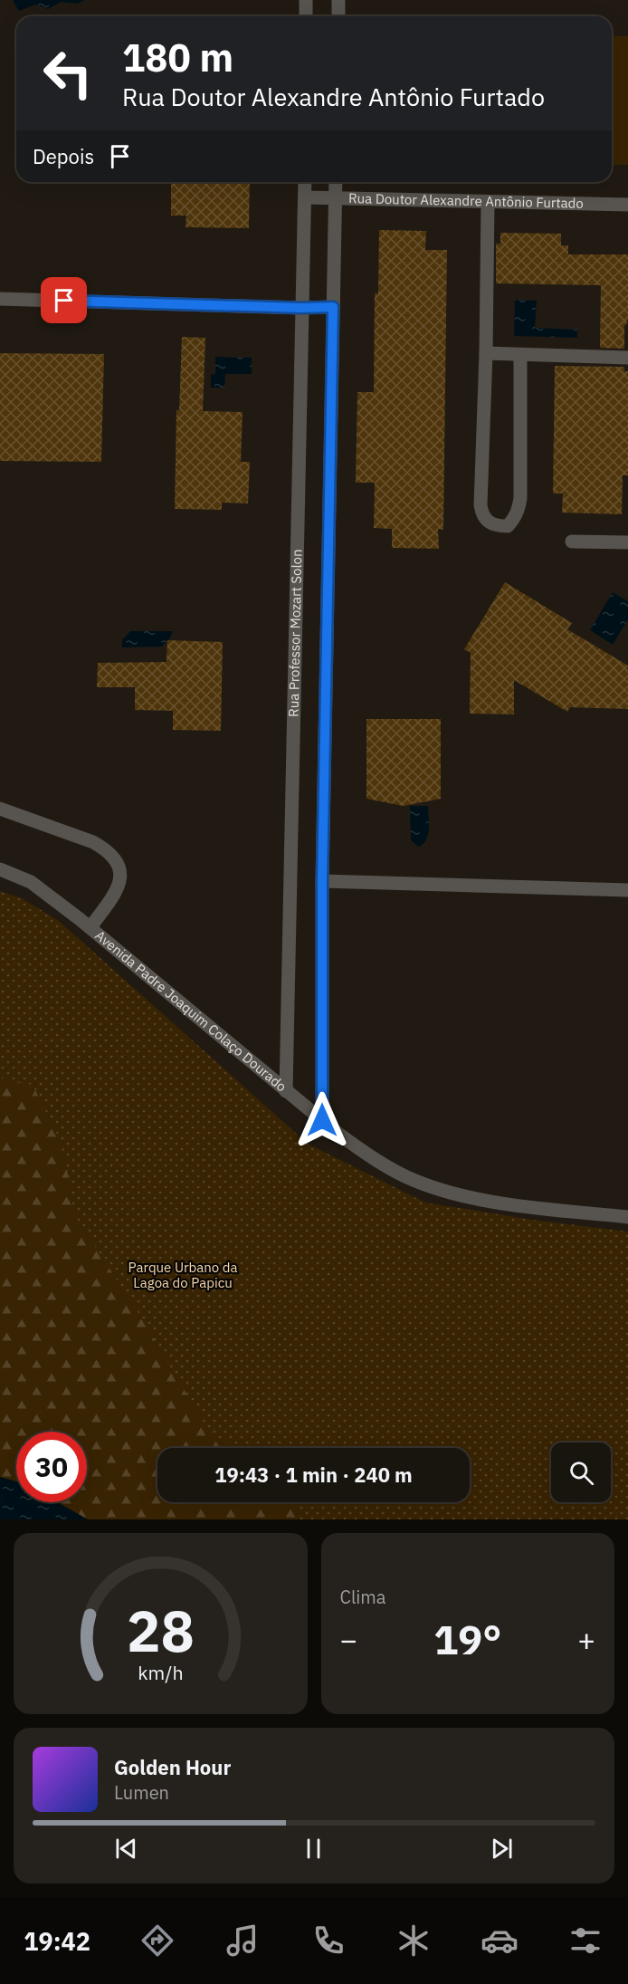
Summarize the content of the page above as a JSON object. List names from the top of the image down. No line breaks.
{"streets":{"street":["Rua Doutor Alexandre Antônio Furtado","Rua Professor Mozart Solon","Avenida Padre Joaquim Colaço Dourado"]},"crossings":[["Rua Doutor Alexandre Antônio Furtado","Rua Professor Mozart Solon"],["Rua Professor Mozart Solon","Avenida Padre Joaquim Colaço Dourado"]],"parks":["Parque Urbano da Lagoa do Papicu"],"page":{"turn":["180 m","Rua Doutor Alexandre Antônio Furtado"],"then":"Depois","limit":"30","trip":"19:43 · 1 min · 240 m","tile":"Clima","heat":["−","19°","+"],"song":["Golden Hour","Lumen"],"tabs":"19:42","gauge":["28","km/h"]}}
